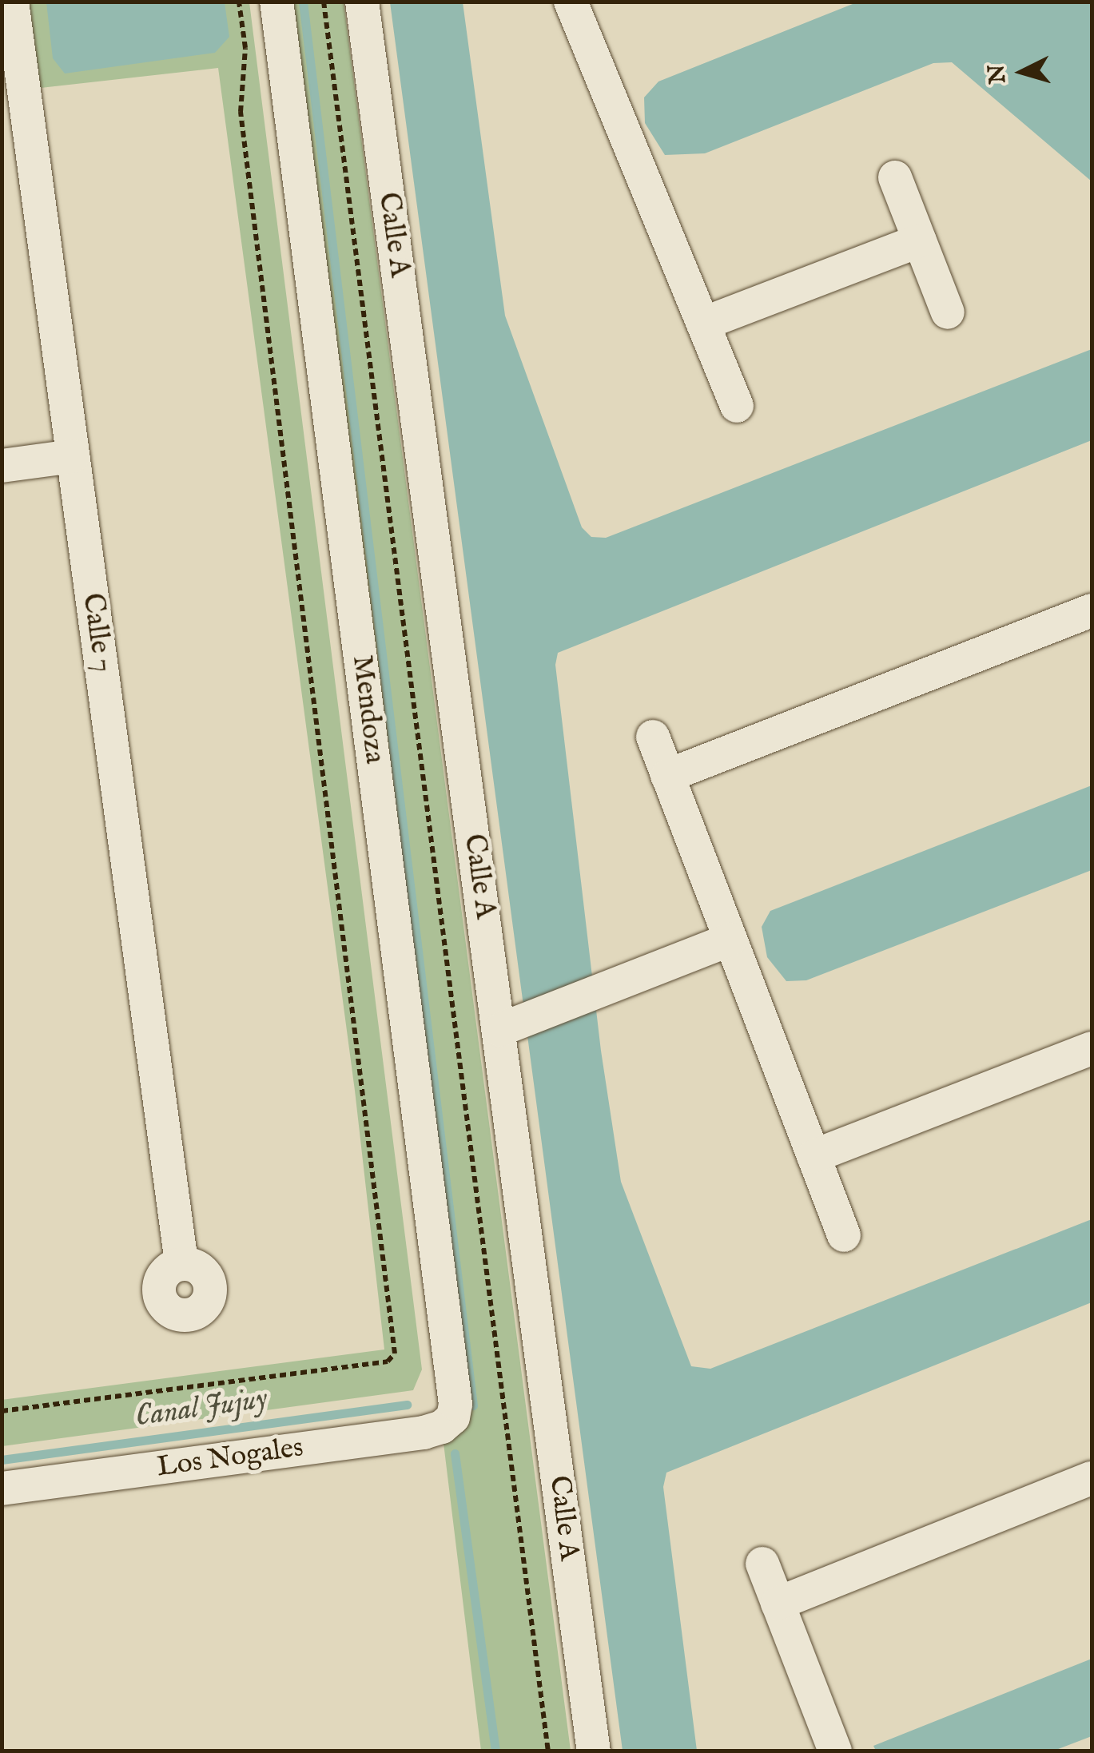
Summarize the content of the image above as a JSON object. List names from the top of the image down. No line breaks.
{"streets":{"street":["Calle A","Calle 7","Mendoza","Los Nogales"]},"crossings":[["Mendoza","Los Nogales"]],"water":["Canal Jujuy"],"north":"left"}
